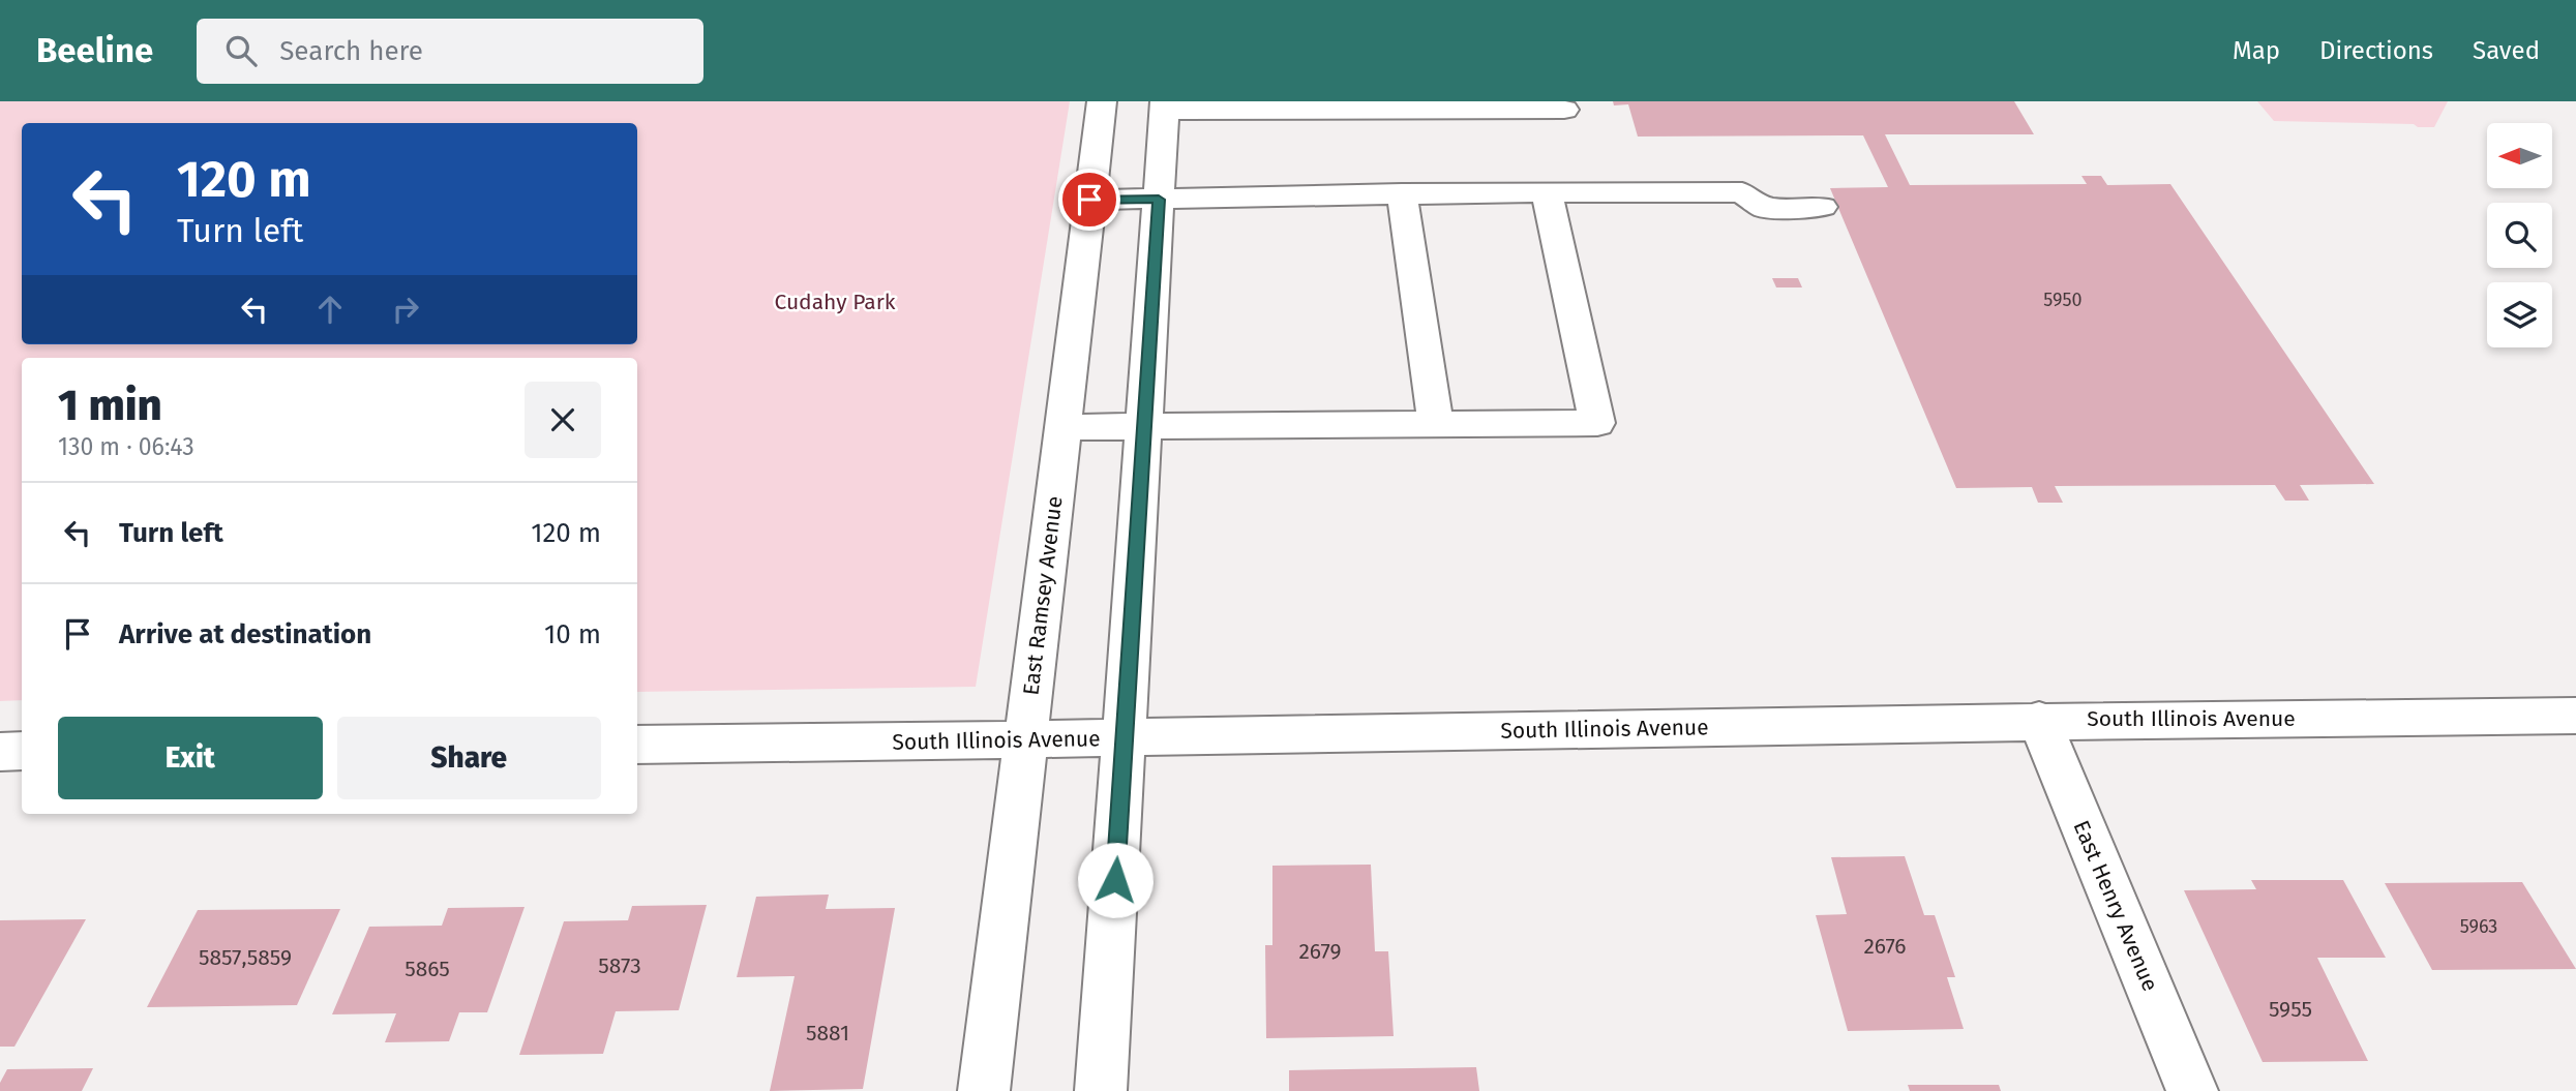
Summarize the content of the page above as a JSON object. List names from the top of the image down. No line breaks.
{"streets":{"street":["East Ramsey Avenue","South Illinois Avenue","East Henry Avenue"]},"crossings":[["East Ramsey Avenue","South Illinois Avenue"],["South Illinois Avenue","East Henry Avenue"]],"parks":["Cudahy Park"],"house_numbers":["5950","5963","2676","2679","5857,5859","5873","5865","5955","5881"],"north":"left","page":{"header":"Beeline","search":"Search here","nav":["Map","Directions","Saved"],"turn":["120 m","Turn left"],"heading":["1 min","130 m · 06:43"],"list":[{"name":"Turn left","value":"120 m"},{"name":"Arrive at destination","value":"10 m"}],"buttons":["Exit","Share"]}}
